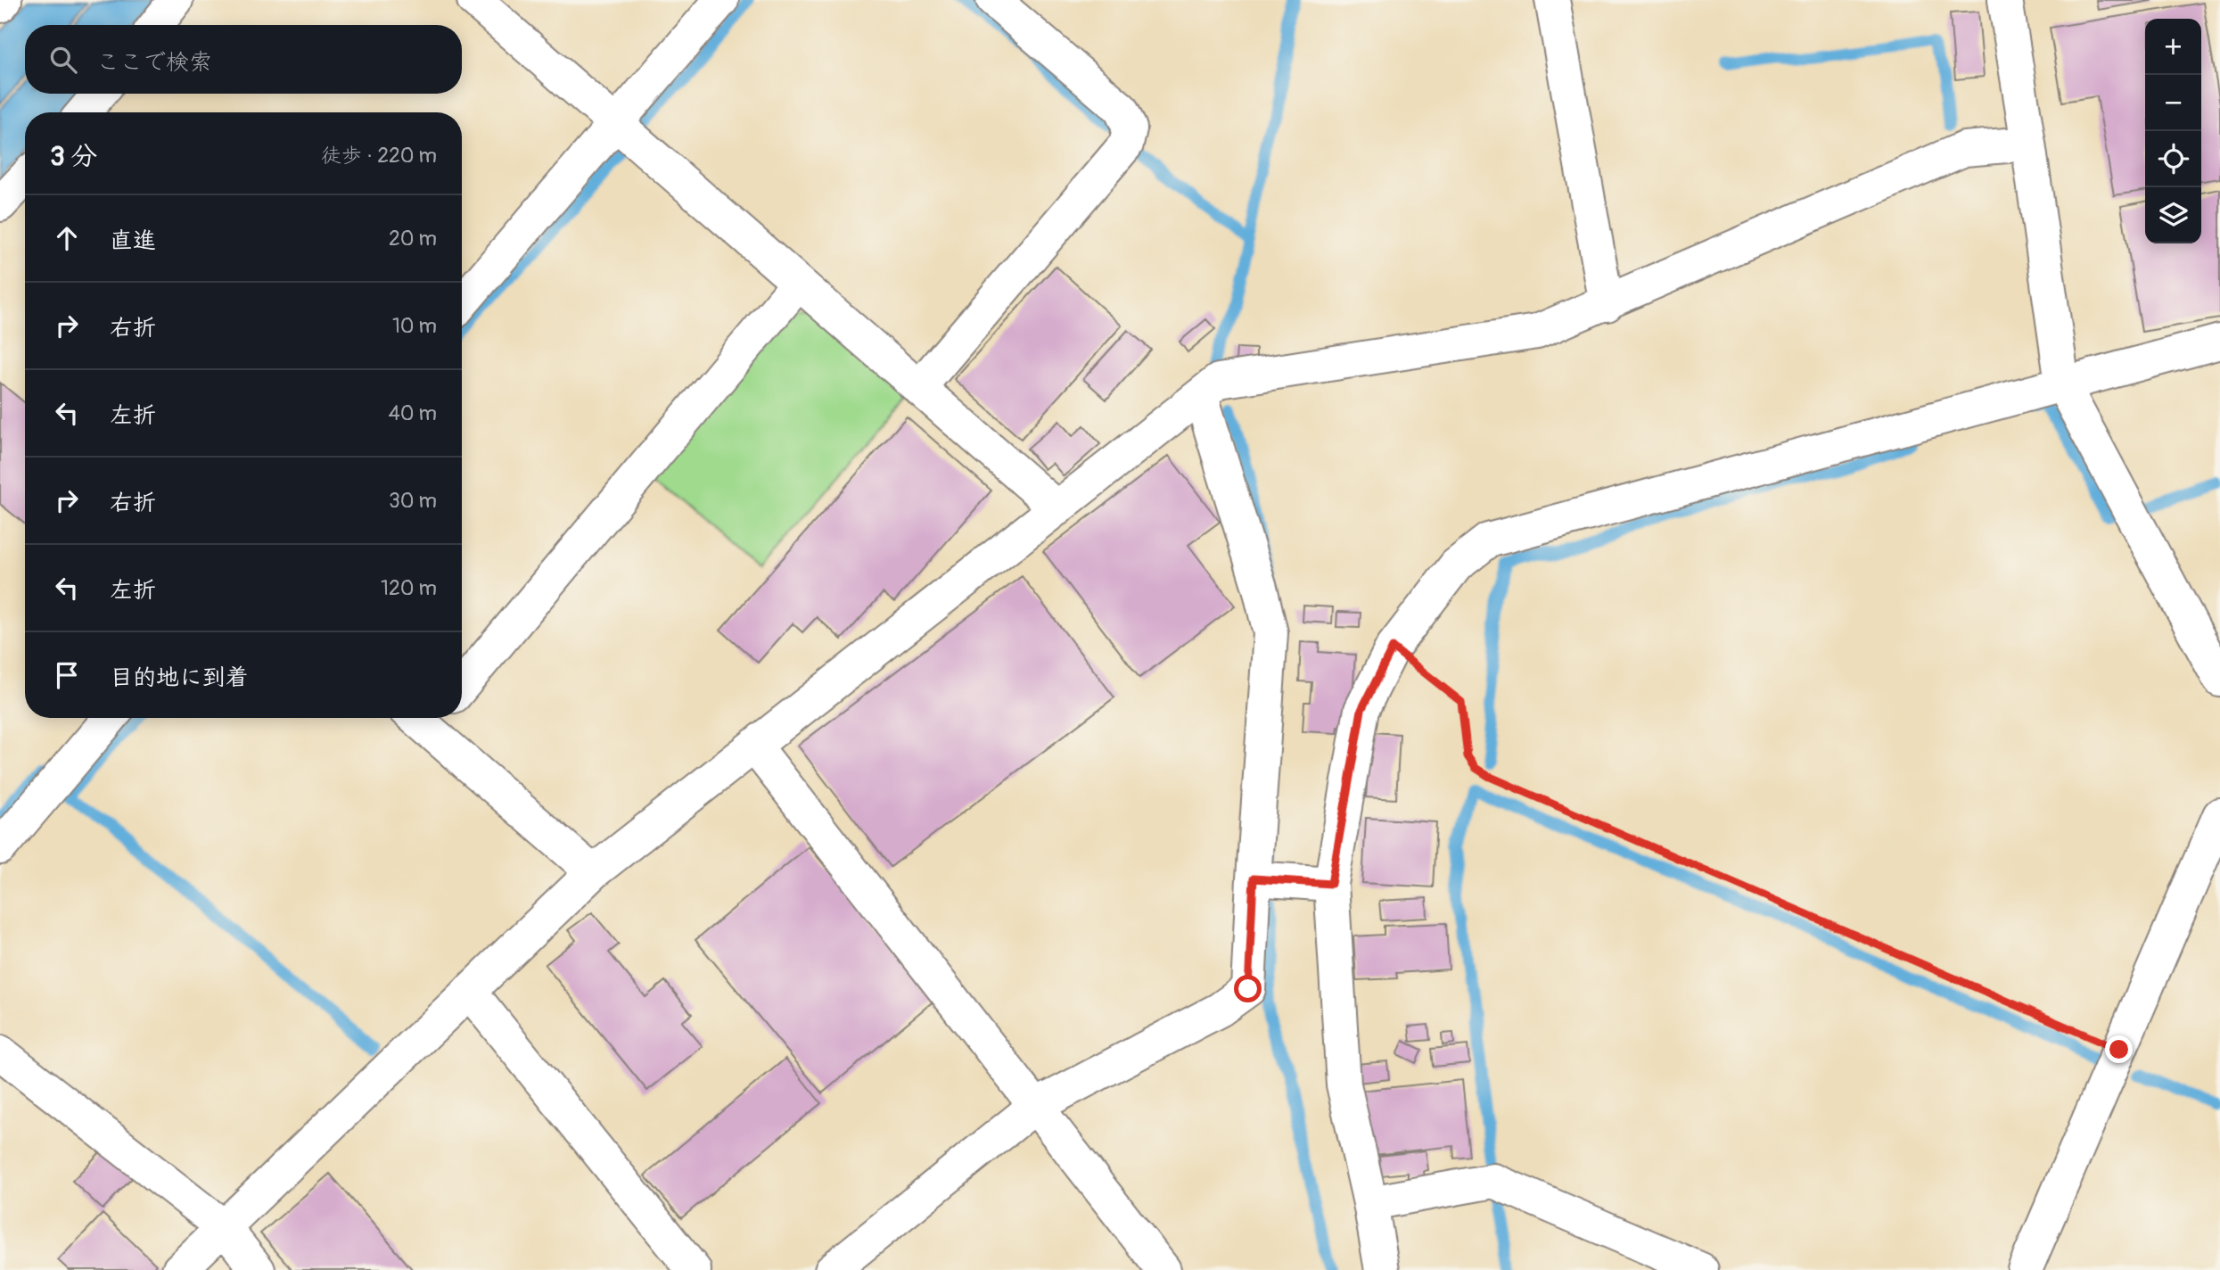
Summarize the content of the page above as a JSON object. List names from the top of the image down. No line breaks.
{"page":{"map_buttons":["+","−"],"search":"ここで検索","heading":["3 分","徒歩 · 220 m"],"list":[["直進","20 m"],["右折","10 m"],["左折","40 m"],["右折","30 m"],["左折","120 m"],"目的地に到着"]}}
